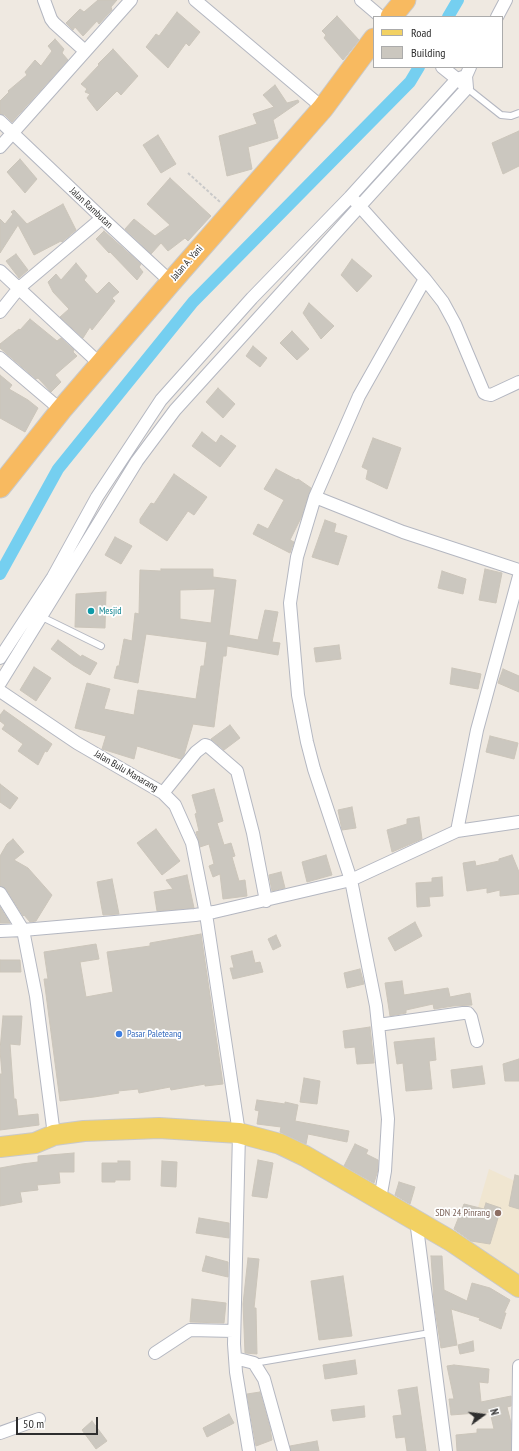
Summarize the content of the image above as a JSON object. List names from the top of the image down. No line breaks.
{"streets":{"highway":["Jalan A. Yani"],"street":["Jalan Rambutan","Jalan Bulu Manarang"]},"crossings":[["Jalan Rambutan","Jalan A. Yani"]],"places":["Mesjid","Pasar Paleteang","SDN 24 Pinrang"],"legend":["Road","Building"],"scale_bar":"50 m","north":"right"}
